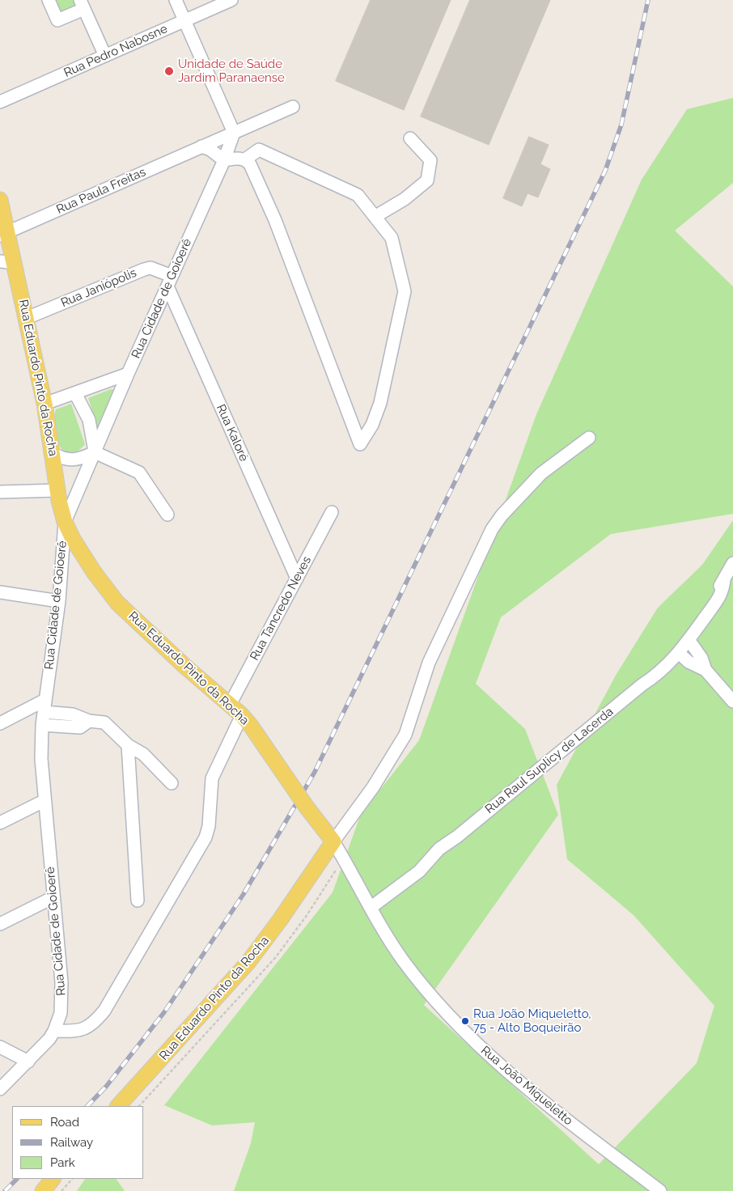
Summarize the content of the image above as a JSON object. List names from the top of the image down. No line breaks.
{"streets":{"main road":["Rua Eduardo Pinto da Rocha"],"street":["Rua Pedro Nabosne","Rua Paula Freitas","Rua Janiópolis","Rua Cidade de Goioerê","Rua Kaloré","Rua Tancredo Neves","Rua Raul Suplicy de Lacerda","Rua João Miqueletto"]},"crossings":[["Rua Paula Freitas","Rua Cidade de Goioerê"],["Rua Paula Freitas","Rua Eduardo Pinto da Rocha"],["Rua Janiópolis","Rua Cidade de Goioerê"],["Rua Janiópolis","Rua Eduardo Pinto da Rocha"],["Rua Janiópolis","Rua Kaloré"],["Rua Cidade de Goioerê","Rua Eduardo Pinto da Rocha"],["Rua Cidade de Goioerê","Rua Kaloré"],["Rua Eduardo Pinto da Rocha","Rua Tancredo Neves"],["Rua Eduardo Pinto da Rocha","Rua João Miqueletto"],["Rua Kaloré","Rua Tancredo Neves"],["Rua Raul Suplicy de Lacerda","Rua João Miqueletto"]],"places":["Unidade de Saúde Jardim Paranaense","Rua João Miqueletto, 75 - Alto Boqueirão"],"legend":["Road","Railway","Park"]}
